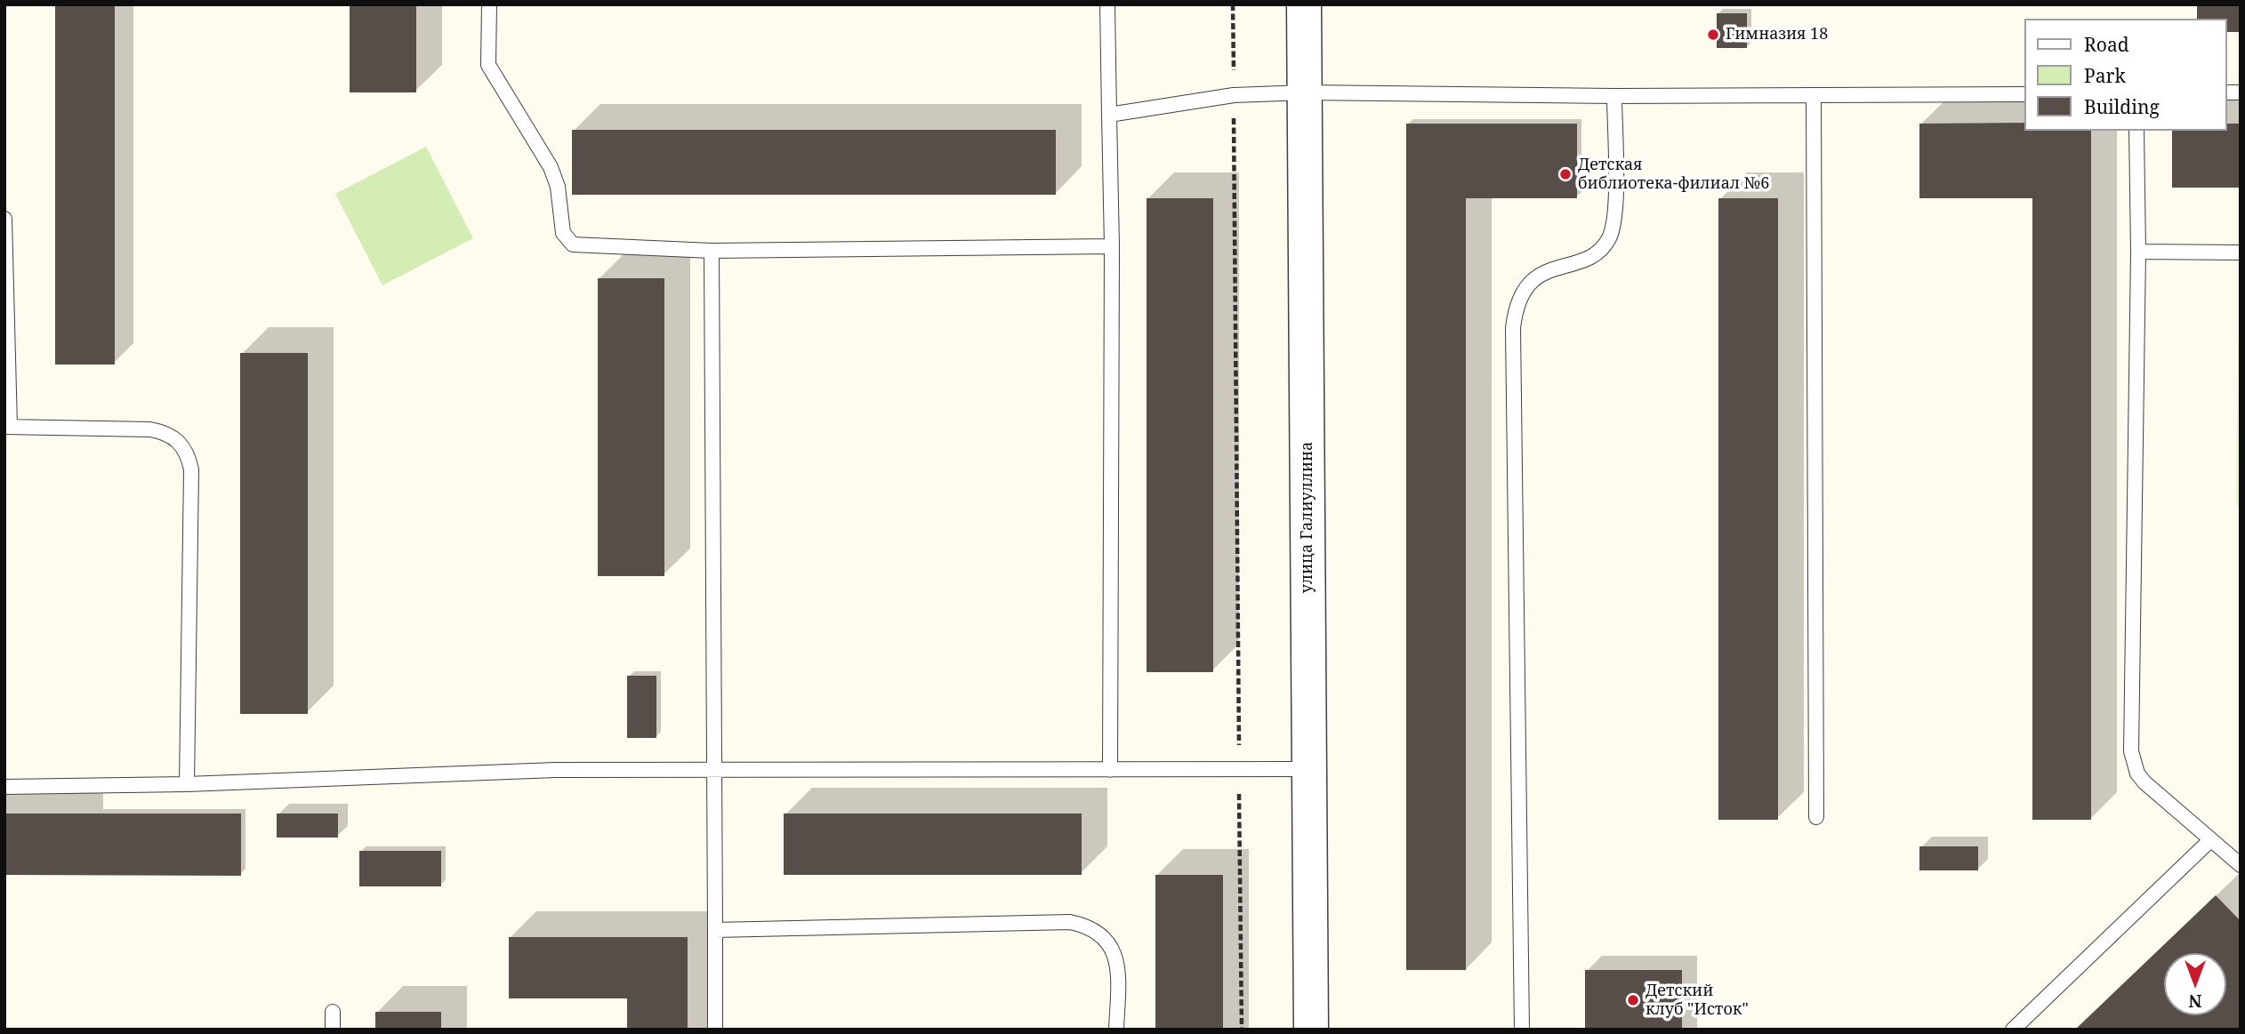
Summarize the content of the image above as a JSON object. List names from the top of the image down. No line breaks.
{"streets":{"street":["улица Галиуллина"]},"places":["Гимназия 18","Детская библиотека-филиал №6","Детский клуб \"Исток\""],"legend":["Road","Park","Building"],"north":"bottom"}
